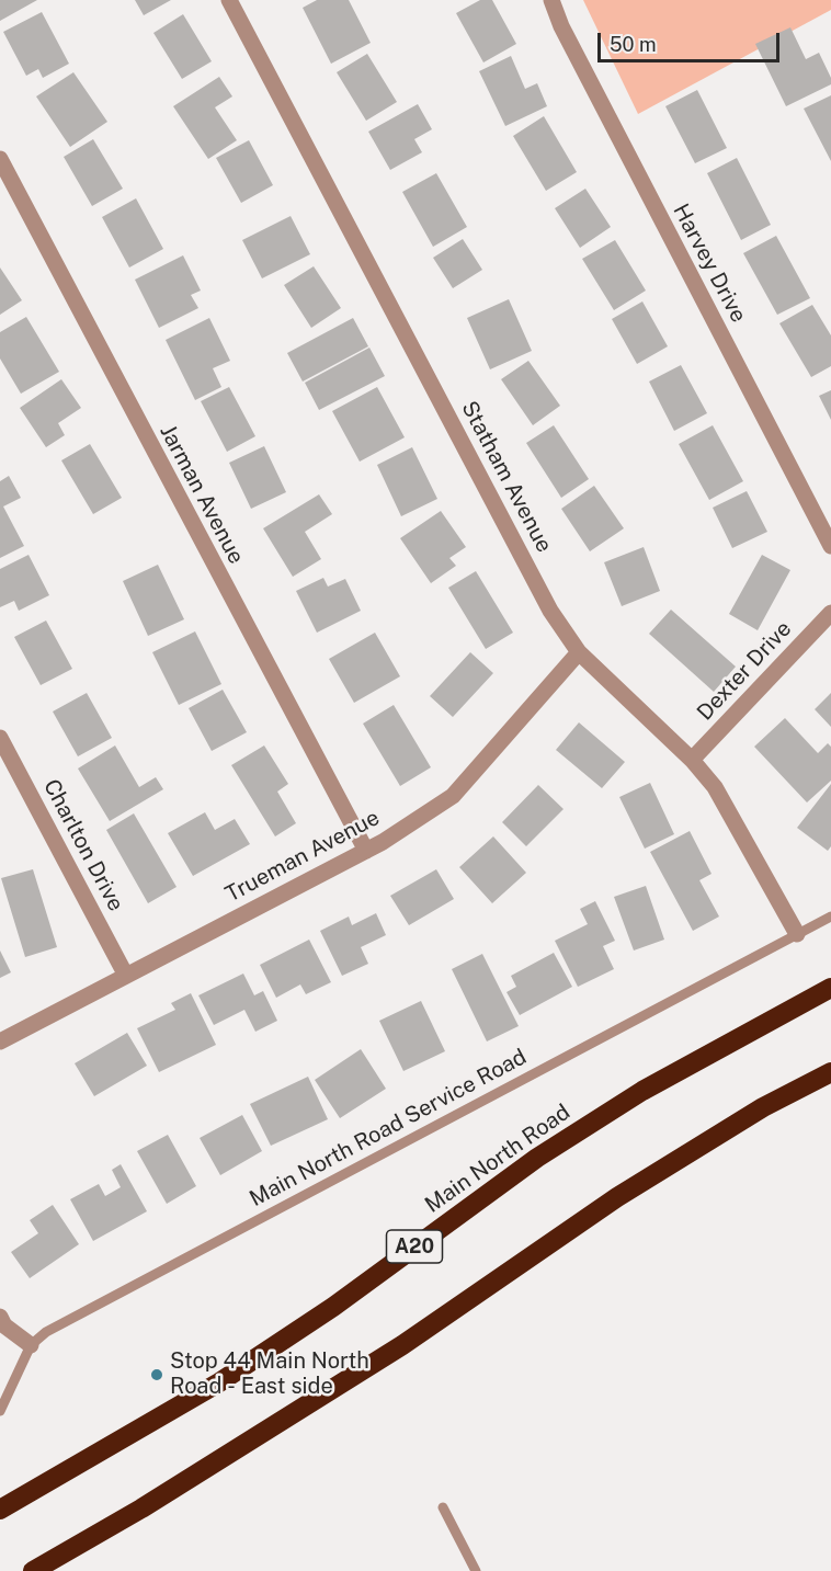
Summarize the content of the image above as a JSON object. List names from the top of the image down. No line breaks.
{"streets":{"highway":["Main North Road","A20"],"street":["Harvey Drive","Statham Avenue","Jarman Avenue","Dexter Drive","Charlton Drive","Trueman Avenue"],"lane":["Main North Road Service Road"]},"crossings":[["Statham Avenue","Dexter Drive"],["Statham Avenue","Trueman Avenue"],["Statham Avenue","Main North Road Service Road"],["Jarman Avenue","Trueman Avenue"],["Charlton Drive","Trueman Avenue"]],"places":["Stop 44 Main North Road - East side"],"scale_bar":"50 m"}
